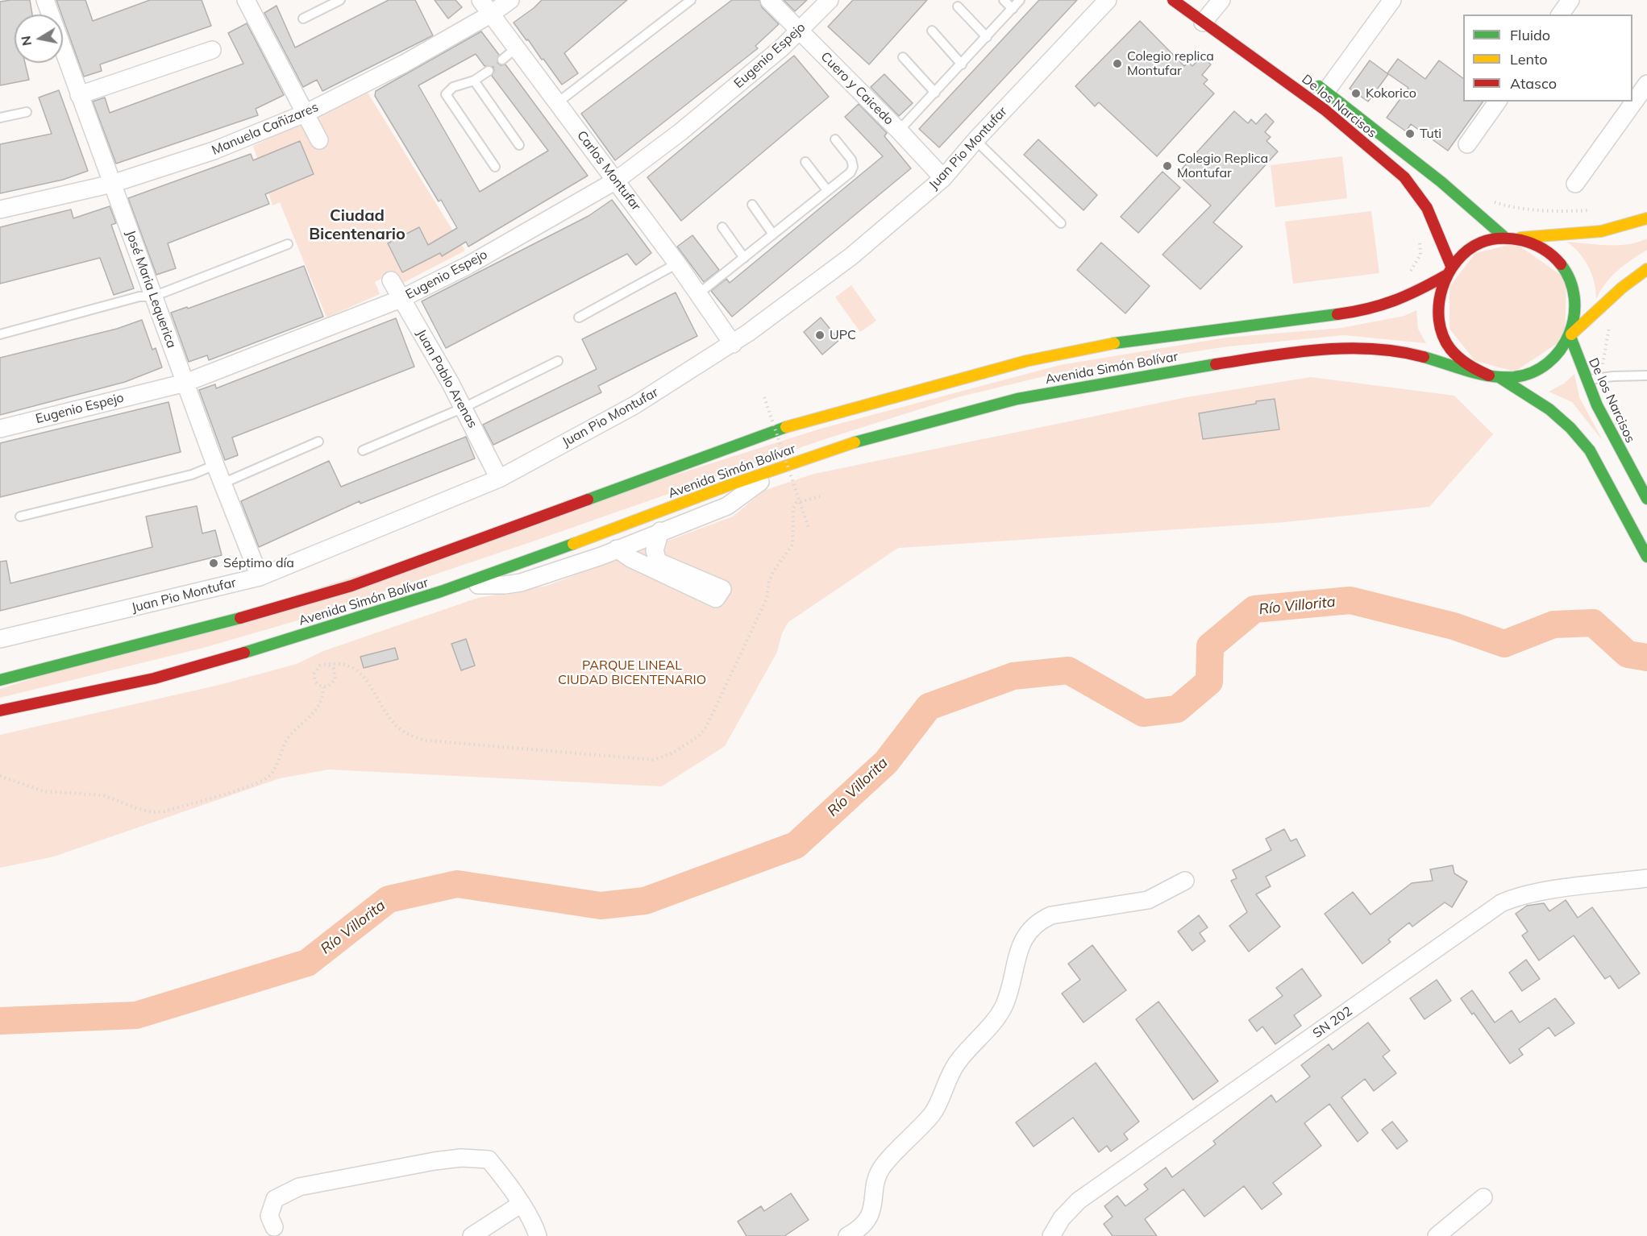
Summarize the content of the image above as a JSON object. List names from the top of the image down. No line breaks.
{"streets":{"main road":["De los Narcisos","Avenida Simón Bolívar"],"street":["Eugenio Espejo","Cuero y Caicedo","Manuela Cañizares","Juan Pio Montufar","Carlos Montufar","José Maria Lequerica","Juan Pablo Arenas","SN 202"]},"crossings":[["Eugenio Espejo","Cuero y Caicedo"],["Eugenio Espejo","Carlos Montufar"],["Eugenio Espejo","José Maria Lequerica"],["Eugenio Espejo","Juan Pablo Arenas"],["Cuero y Caicedo","Juan Pio Montufar"],["De los Narcisos","Avenida Simón Bolívar"],["Manuela Cañizares","Carlos Montufar"],["Manuela Cañizares","José Maria Lequerica"],["Juan Pio Montufar","Carlos Montufar"],["Juan Pio Montufar","José Maria Lequerica"],["Juan Pio Montufar","Juan Pablo Arenas"]],"districts":["Ciudad Bicentenario"],"water":["Río Villorita"],"parks":["PARQUE LINEAL CIUDAD BICENTENARIO"],"places":["Colegio replica Montufar","Kokorico","Tuti","Colegio Replica Montufar","UPC","Séptimo día"],"legend":["Fluido","Lento","Atasco"],"north":"left"}
